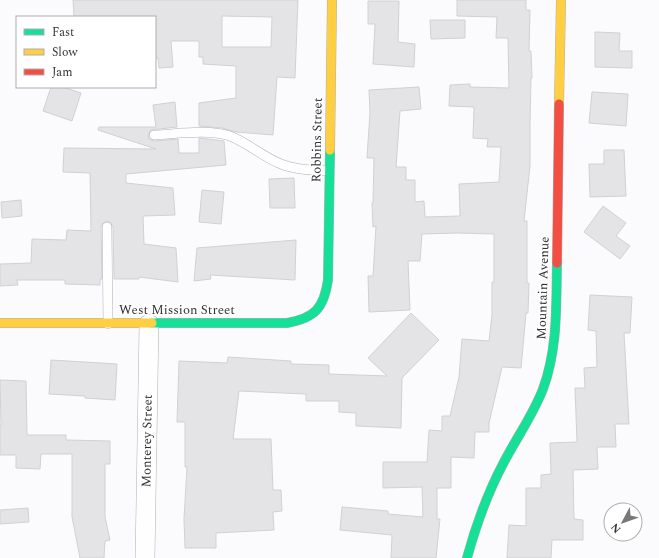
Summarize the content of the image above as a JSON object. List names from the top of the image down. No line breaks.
{"streets":{"street":["Robbins Street","Mountain Avenue","West Mission Street","Monterey Street"]},"crossings":[["Robbins Street","West Mission Street"],["West Mission Street","Monterey Street"]],"legend":["Fast","Slow","Jam"],"north":"bottom left"}
